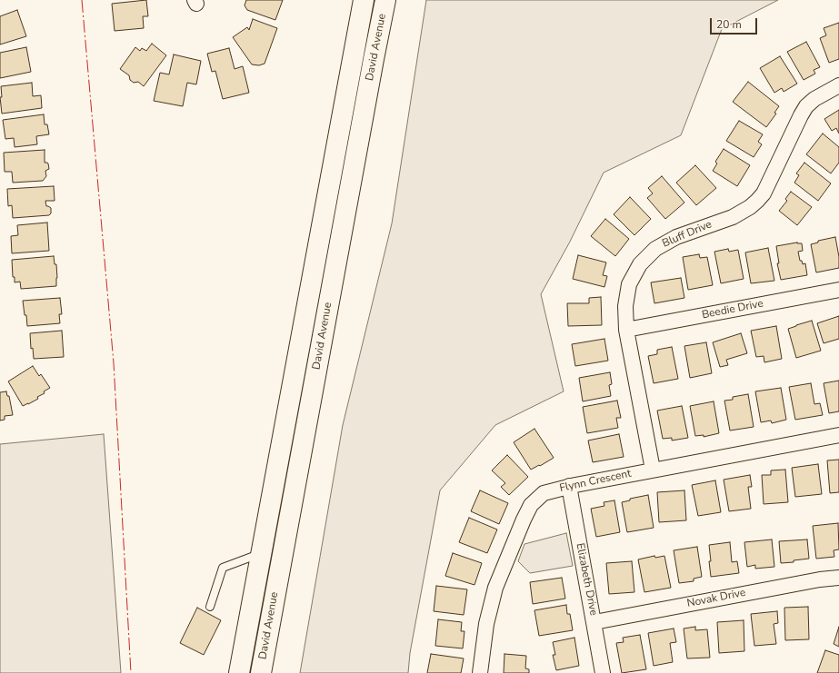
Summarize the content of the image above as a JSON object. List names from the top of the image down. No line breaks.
{"streets":{"main road":["David Avenue"],"street":["Bluff Drive","Beedie Drive","Flynn Crescent","Elizabeth Drive","Novak Drive"]},"crossings":[["Bluff Drive","Beedie Drive"],["Bluff Drive","Flynn Crescent"],["Flynn Crescent","Elizabeth Drive"],["Elizabeth Drive","Novak Drive"]],"scale_bar":"20 m"}
